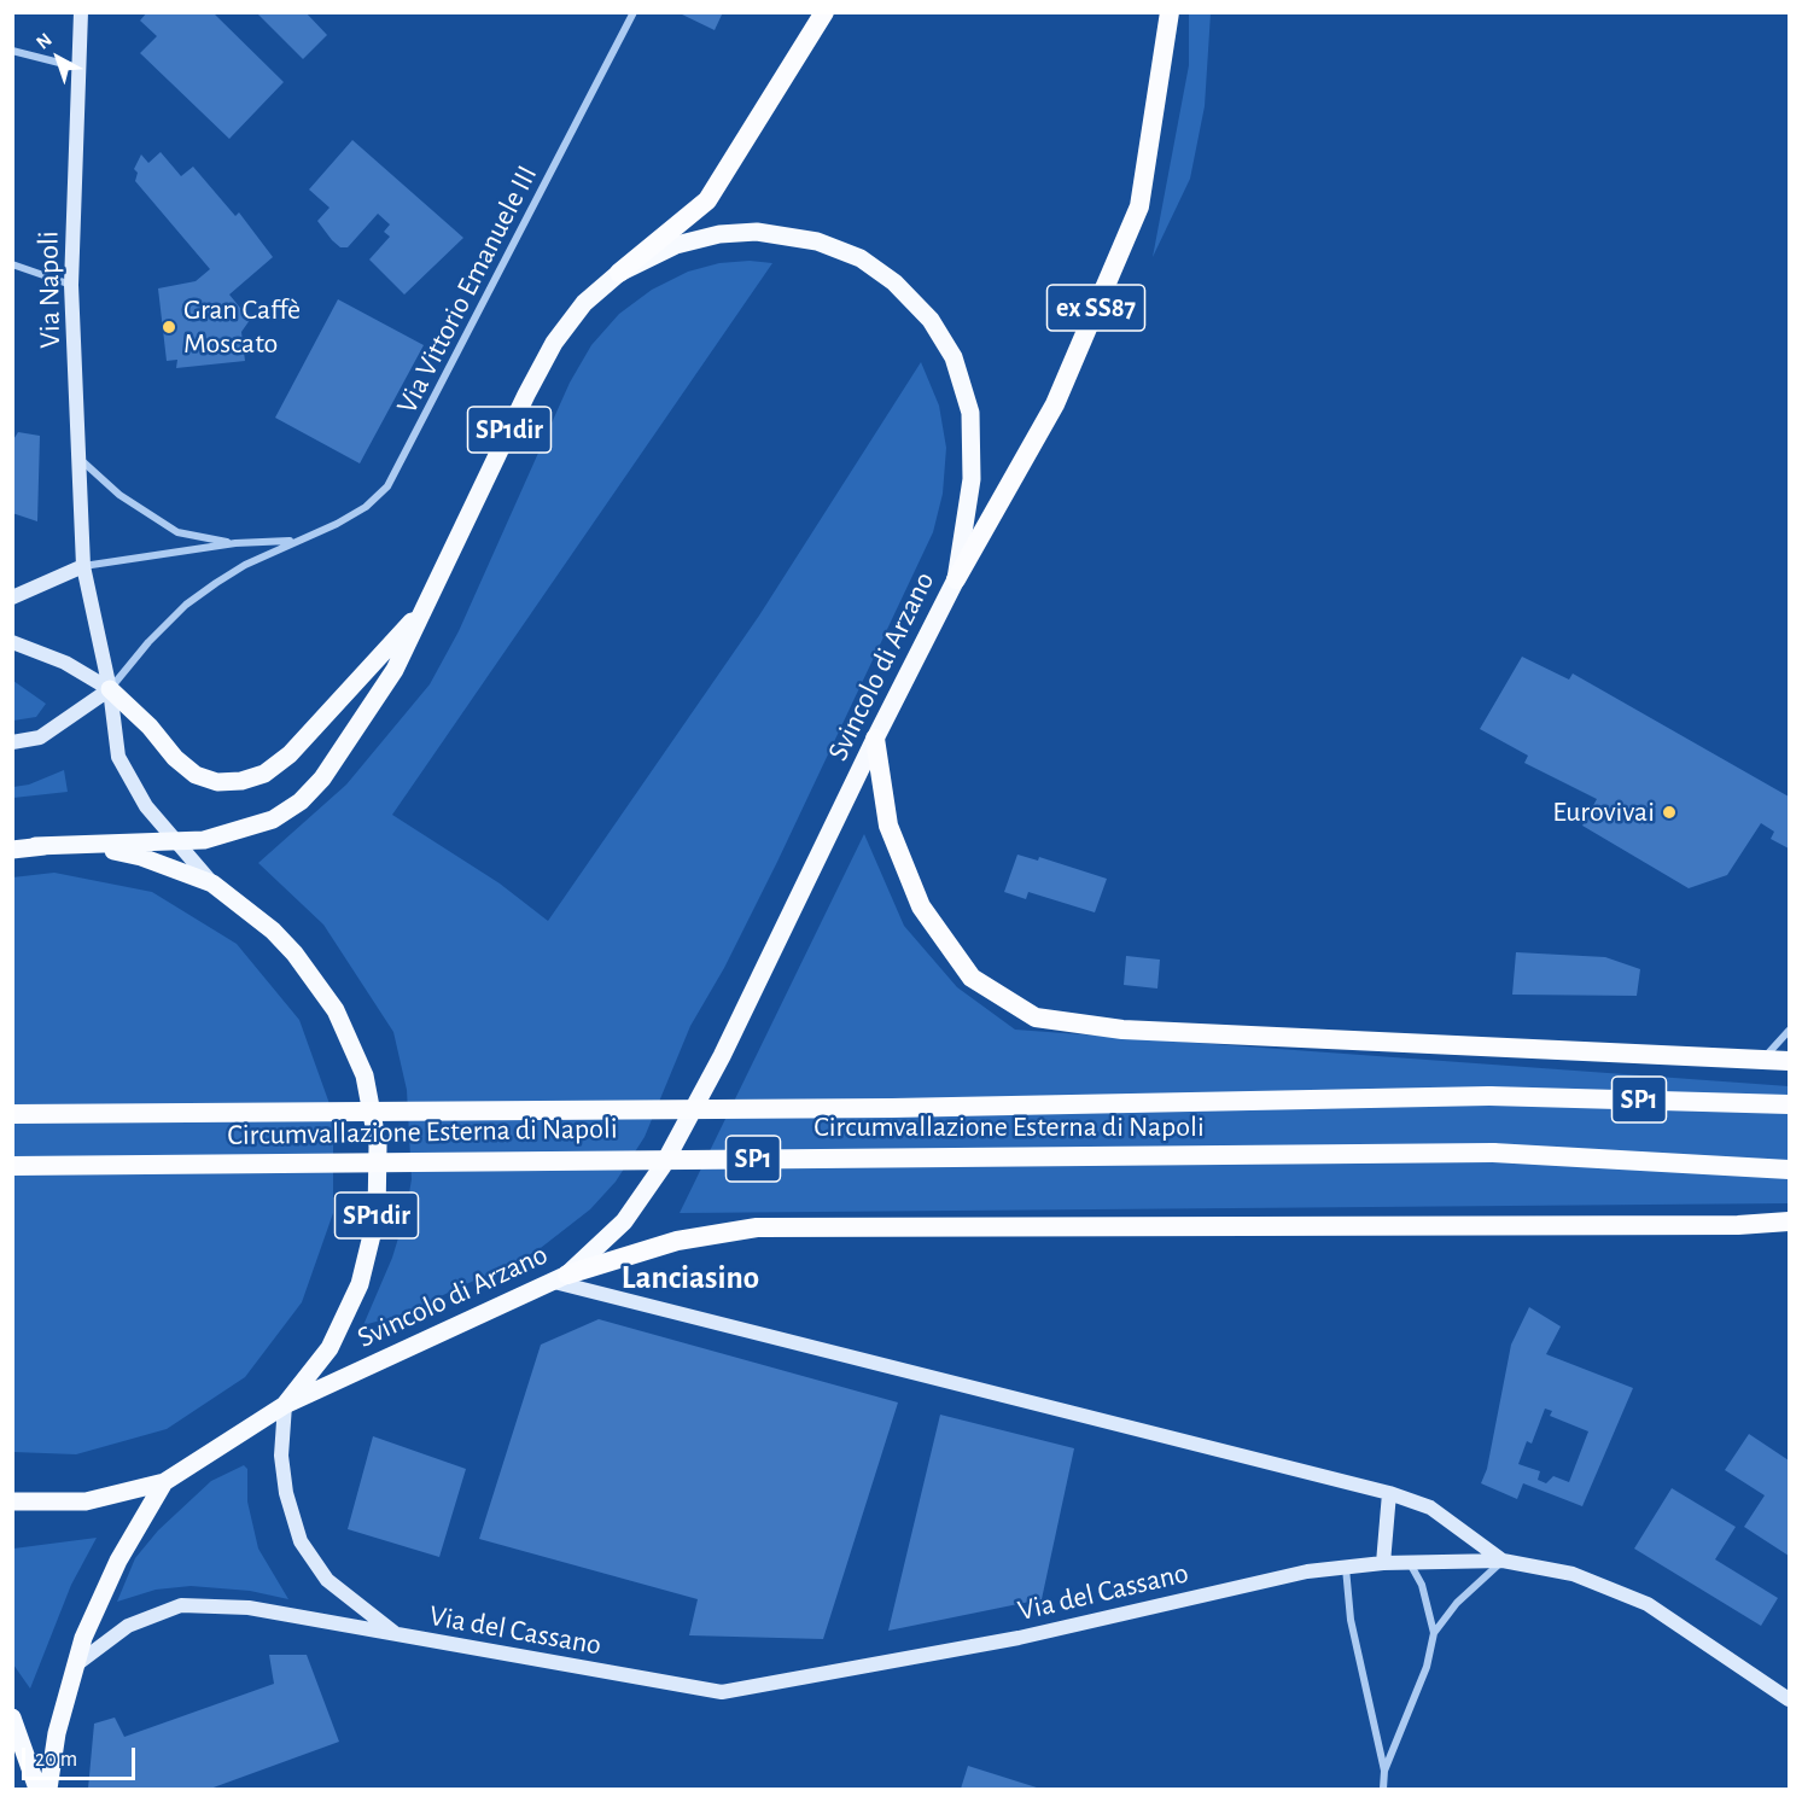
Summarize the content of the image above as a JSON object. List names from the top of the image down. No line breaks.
{"streets":{"highway":["ex SS87","SP1","Circumvallazione Esterna di Napoli"],"main road":["Via Napoli","SP1dir","Svincolo di Arzano","Via del Cassano"],"street":["Via Vittorio Emanuele III"]},"crossings":[["Via Napoli","Via Vittorio Emanuele III"],["ex SS87","Svincolo di Arzano"],["SP1dir","Svincolo di Arzano"],["SP1dir","Via del Cassano"],["Svincolo di Arzano","Via del Cassano"]],"districts":["Lanciasino"],"places":["Gran Caffè Moscato","Eurovivai"],"scale_bar":"20 m","north":"top left"}
